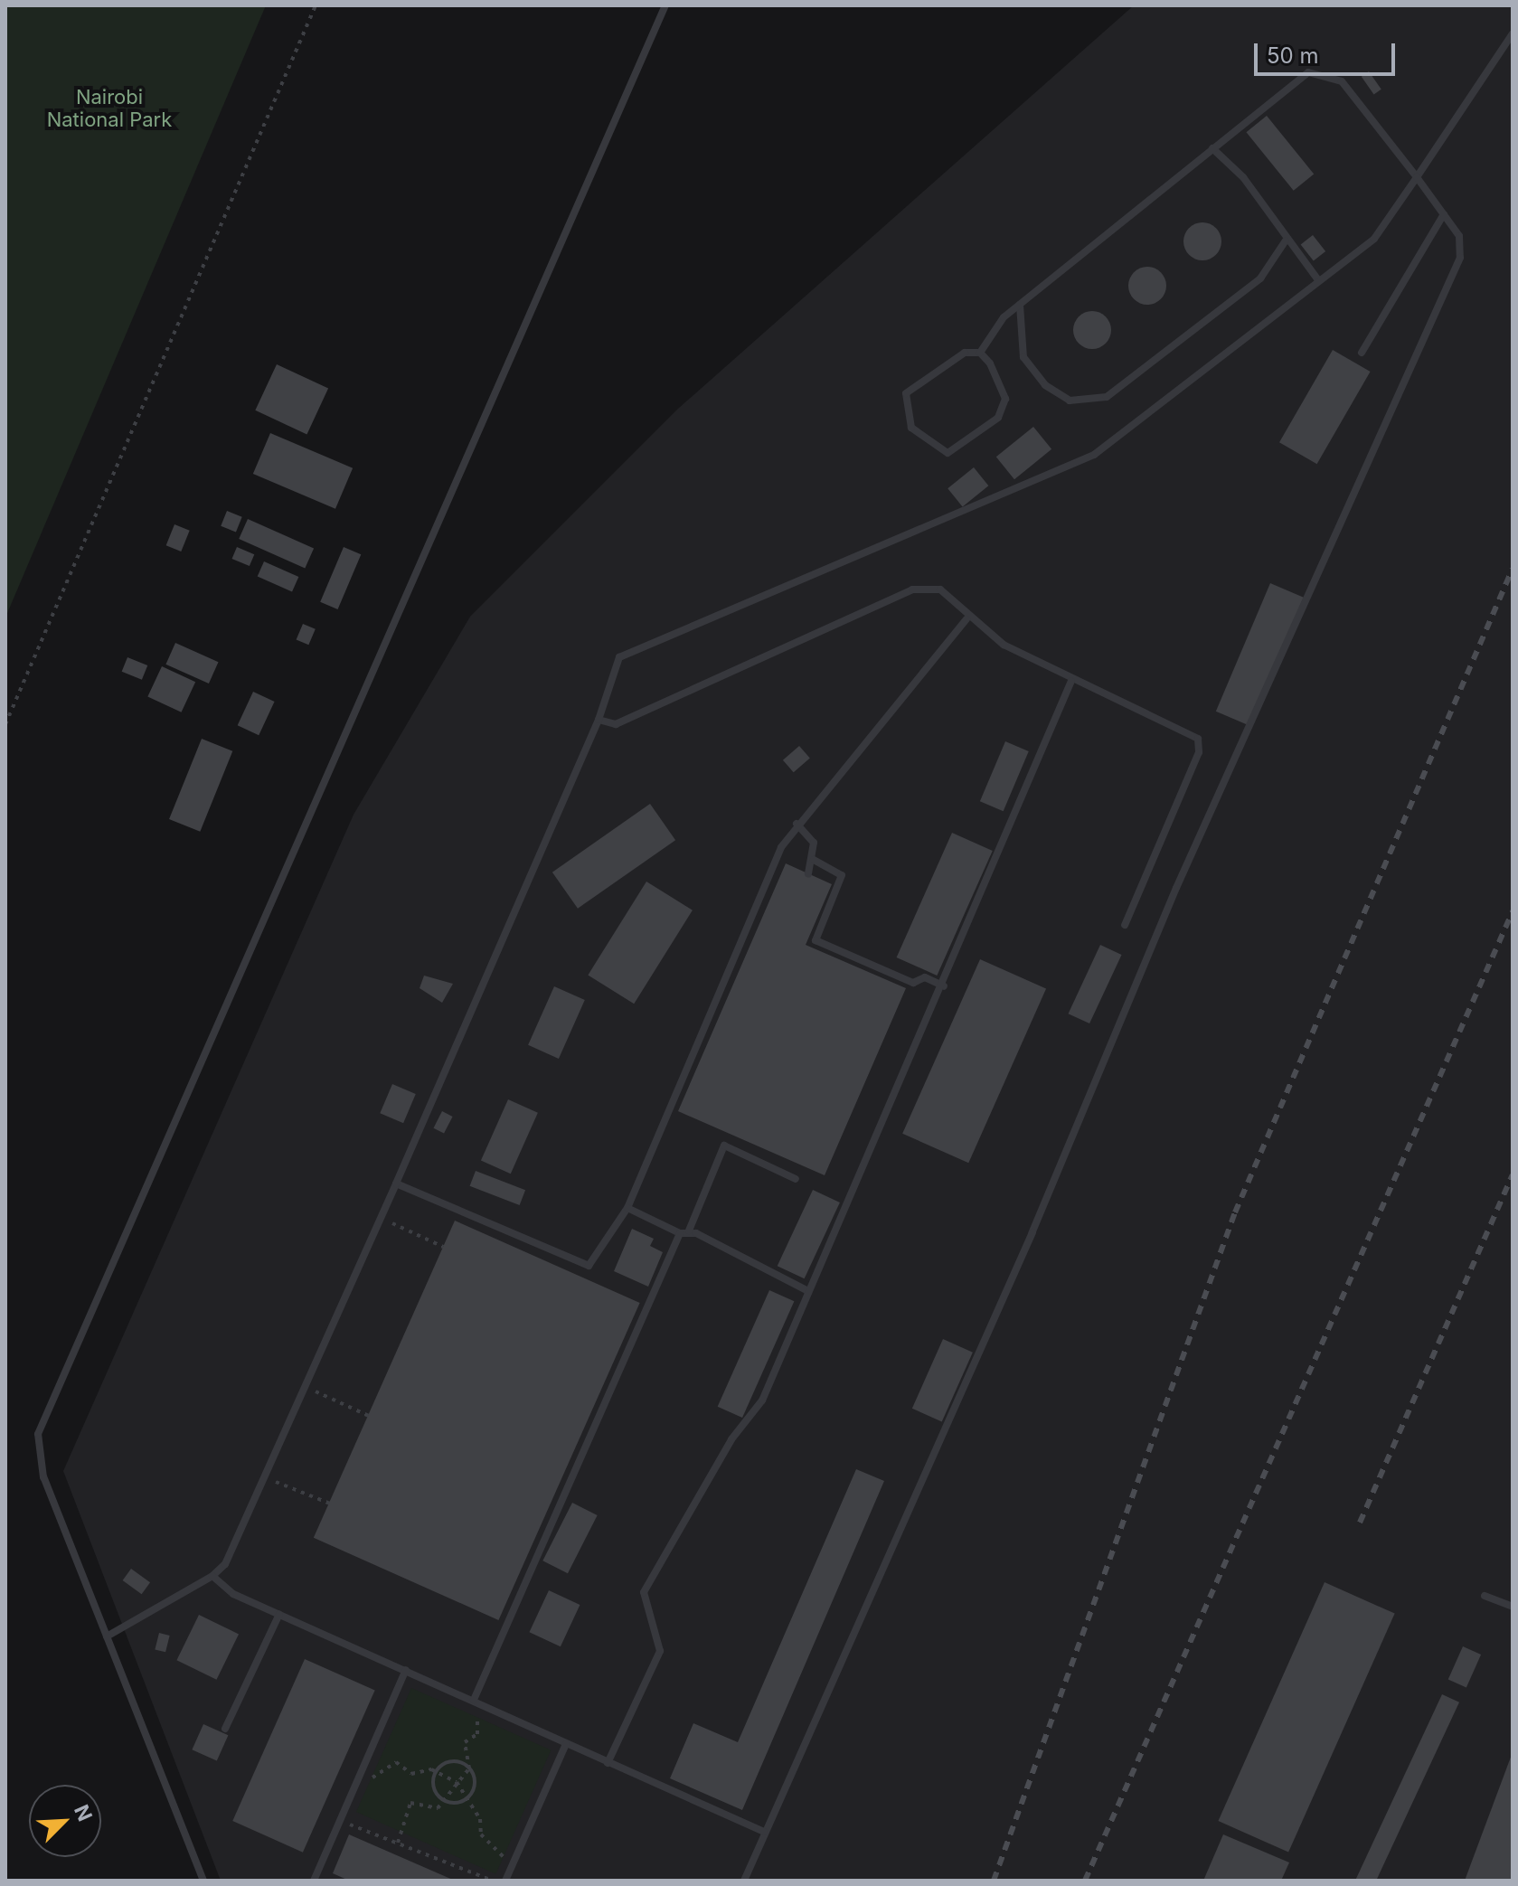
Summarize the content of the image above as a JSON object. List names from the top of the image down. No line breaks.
{"parks":["Nairobi National Park"],"scale_bar":"50 m","north":"top right"}
